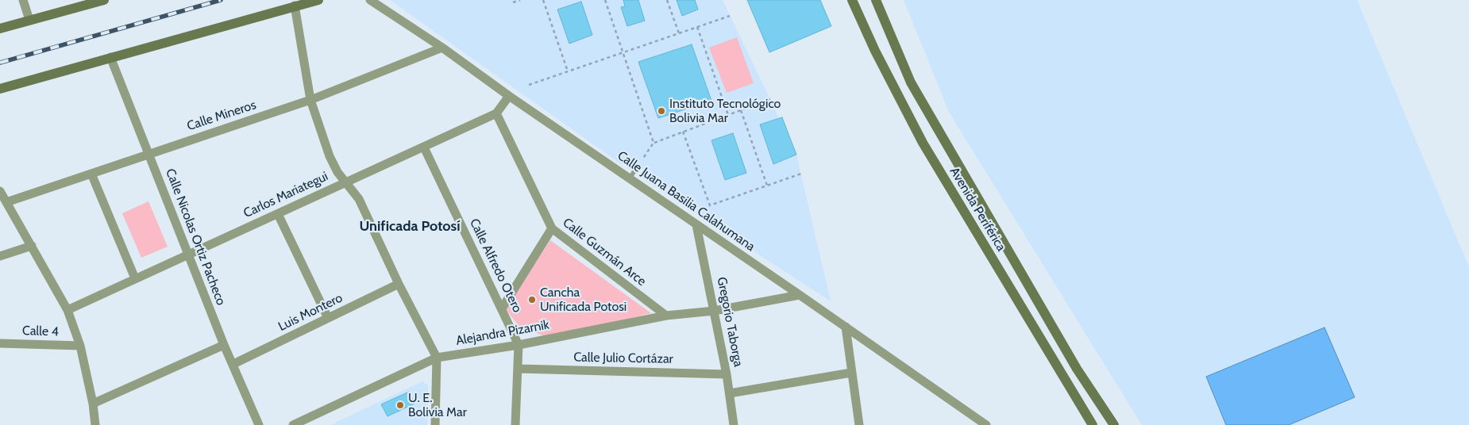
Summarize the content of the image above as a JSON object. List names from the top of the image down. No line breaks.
{"streets":{"street":["Calle Mineros","Carlos Mariategui","Calle Juana Basilia Calahumana","Avenida Periférica","Calle Nicolas Ortiz Pacheco","Calle Guzmán Arce","Calle Alfredo Otero","Luis Montero","Gregorio Taborga","Calle 4","Alejandra Pizarnik","Calle Julio Cortázar"]},"crossings":[["Calle Mineros","Calle Juana Basilia Calahumana"],["Calle Mineros","Calle Nicolas Ortiz Pacheco"],["Carlos Mariategui","Calle Juana Basilia Calahumana"],["Carlos Mariategui","Calle Nicolas Ortiz Pacheco"],["Carlos Mariategui","Calle Guzmán Arce"],["Carlos Mariategui","Calle Alfredo Otero"],["Calle Juana Basilia Calahumana","Gregorio Taborga"],["Calle Juana Basilia Calahumana","Alejandra Pizarnik"],["Calle Nicolas Ortiz Pacheco","Luis Montero"],["Calle Guzmán Arce","Alejandra Pizarnik"],["Calle Alfredo Otero","Alejandra Pizarnik"],["Calle Alfredo Otero","Calle Julio Cortázar"],["Gregorio Taborga","Alejandra Pizarnik"],["Gregorio Taborga","Calle Julio Cortázar"]],"districts":["Unificada Potosí"],"places":["Instituto Tecnológico Bolivia Mar","Cancha Unificada Potosi","U. E. Bolivia Mar"]}
